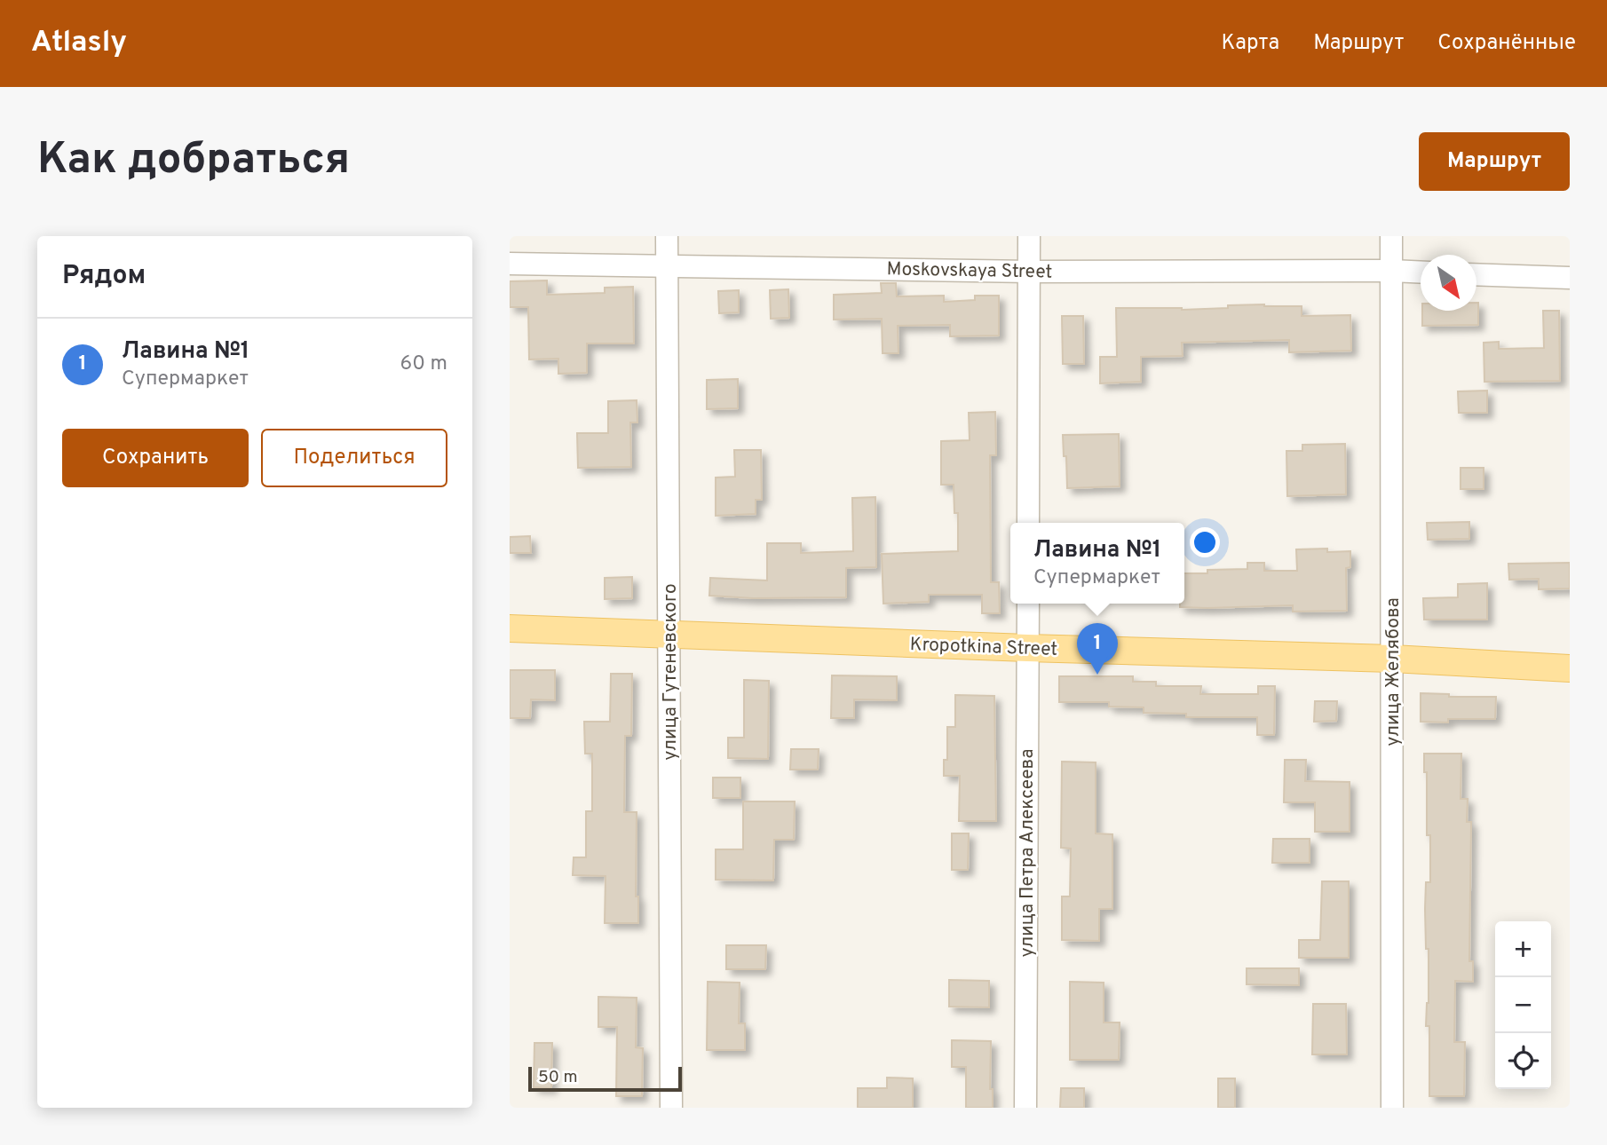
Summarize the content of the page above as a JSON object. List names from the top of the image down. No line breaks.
{"streets":{"main road":["Kropotkina Street"],"street":["Moskovskaya Street","улица Гутеневского","улица Желябова","улица Петра Алексеева"]},"crossings":[["Moskovskaya Street","улица Гутеневского"],["Moskovskaya Street","улица Желябова"],["Kropotkina Street","улица Гутеневского"],["Kropotkina Street","улица Желябова"],["Kropotkina Street","улица Петра Алексеева"]],"scale_bar":"50 m","north":"bottom right","page":{"header":"Atlasly","nav":["Карта","Маршрут","Сохранённые"],"buttons":["Маршрут",["Сохранить","Поделиться"]],"title":"Как добраться","heading":"Рядом","list":[{"mark":"1","name":"Лавина №1","note":"Супермаркет","value":"60 m"}],"popup":["Лавина №1","Супермаркет"],"pins":"1","map_buttons":["+","−"],"scale":"50 m"}}
